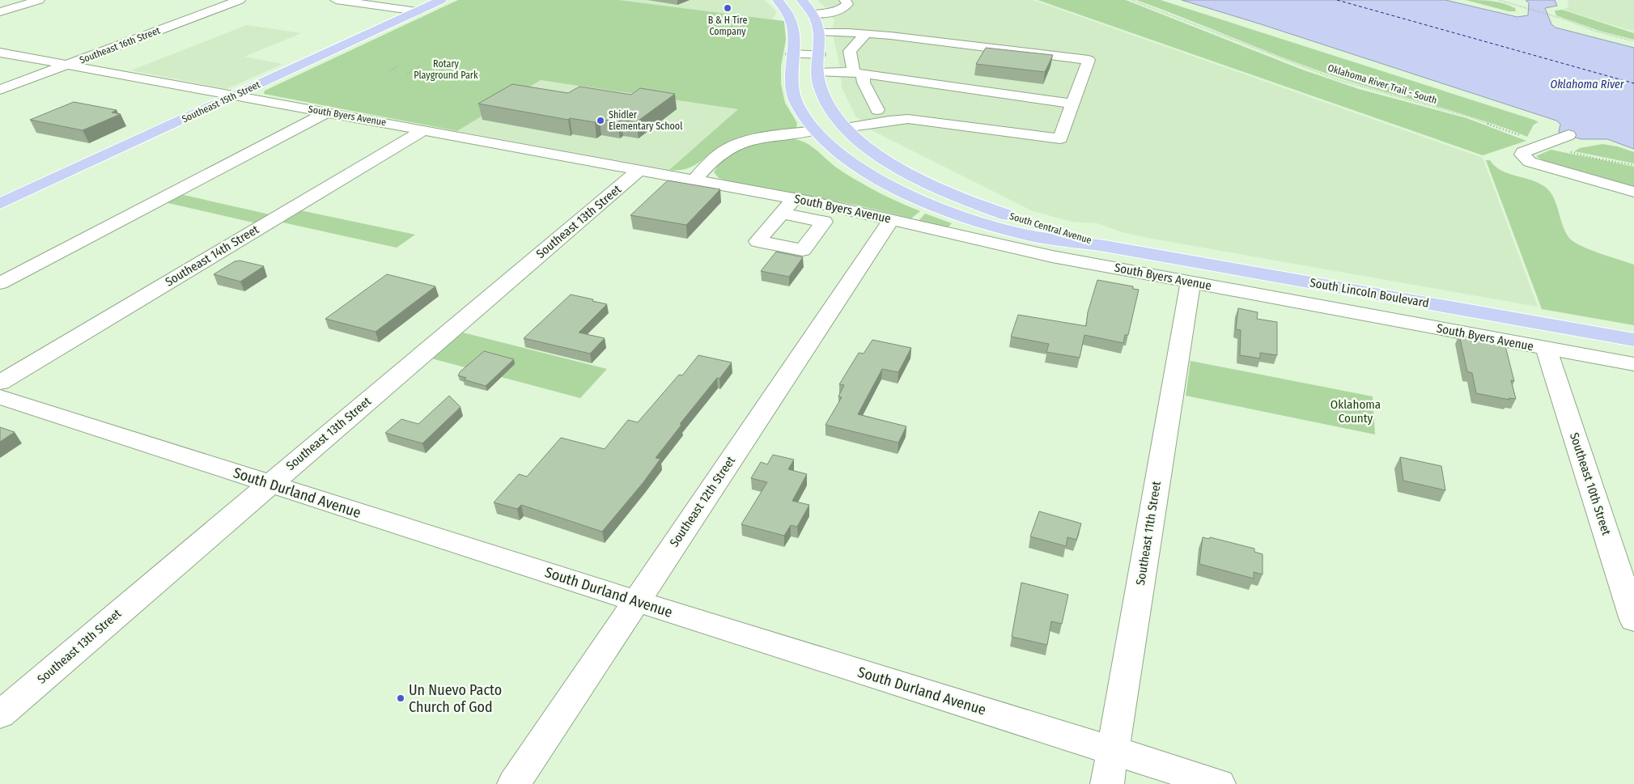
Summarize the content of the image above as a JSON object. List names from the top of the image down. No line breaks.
{"streets":{"main road":["Southeast 15th Street","South Central Avenue","South Lincoln Boulevard"],"street":["Southeast 16th Street","South Byers Avenue","Southeast 13th Street","Southeast 14th Street","Southeast 10th Street","South Durland Avenue","Southeast 12th Street","Southeast 11th Street"],"path":["Oklahoma River Trail - South"]},"crossings":[["Southeast 16th Street","South Byers Avenue"],["Southeast 15th Street","South Byers Avenue"],["South Byers Avenue","Southeast 13th Street"],["South Byers Avenue","Southeast 14th Street"],["South Byers Avenue","Southeast 10th Street"],["South Byers Avenue","Southeast 12th Street"],["South Byers Avenue","Southeast 11th Street"],["Southeast 13th Street","South Durland Avenue"],["South Central Avenue","South Lincoln Boulevard"],["South Durland Avenue","Southeast 12th Street"],["South Durland Avenue","Southeast 11th Street"]],"water":["Oklahoma River"],"parks":["Rotary Playground Park","Oklahoma County"],"places":["B & H Tire Company","Shidler Elementary School","Un Nuevo Pacto Church of God"]}
